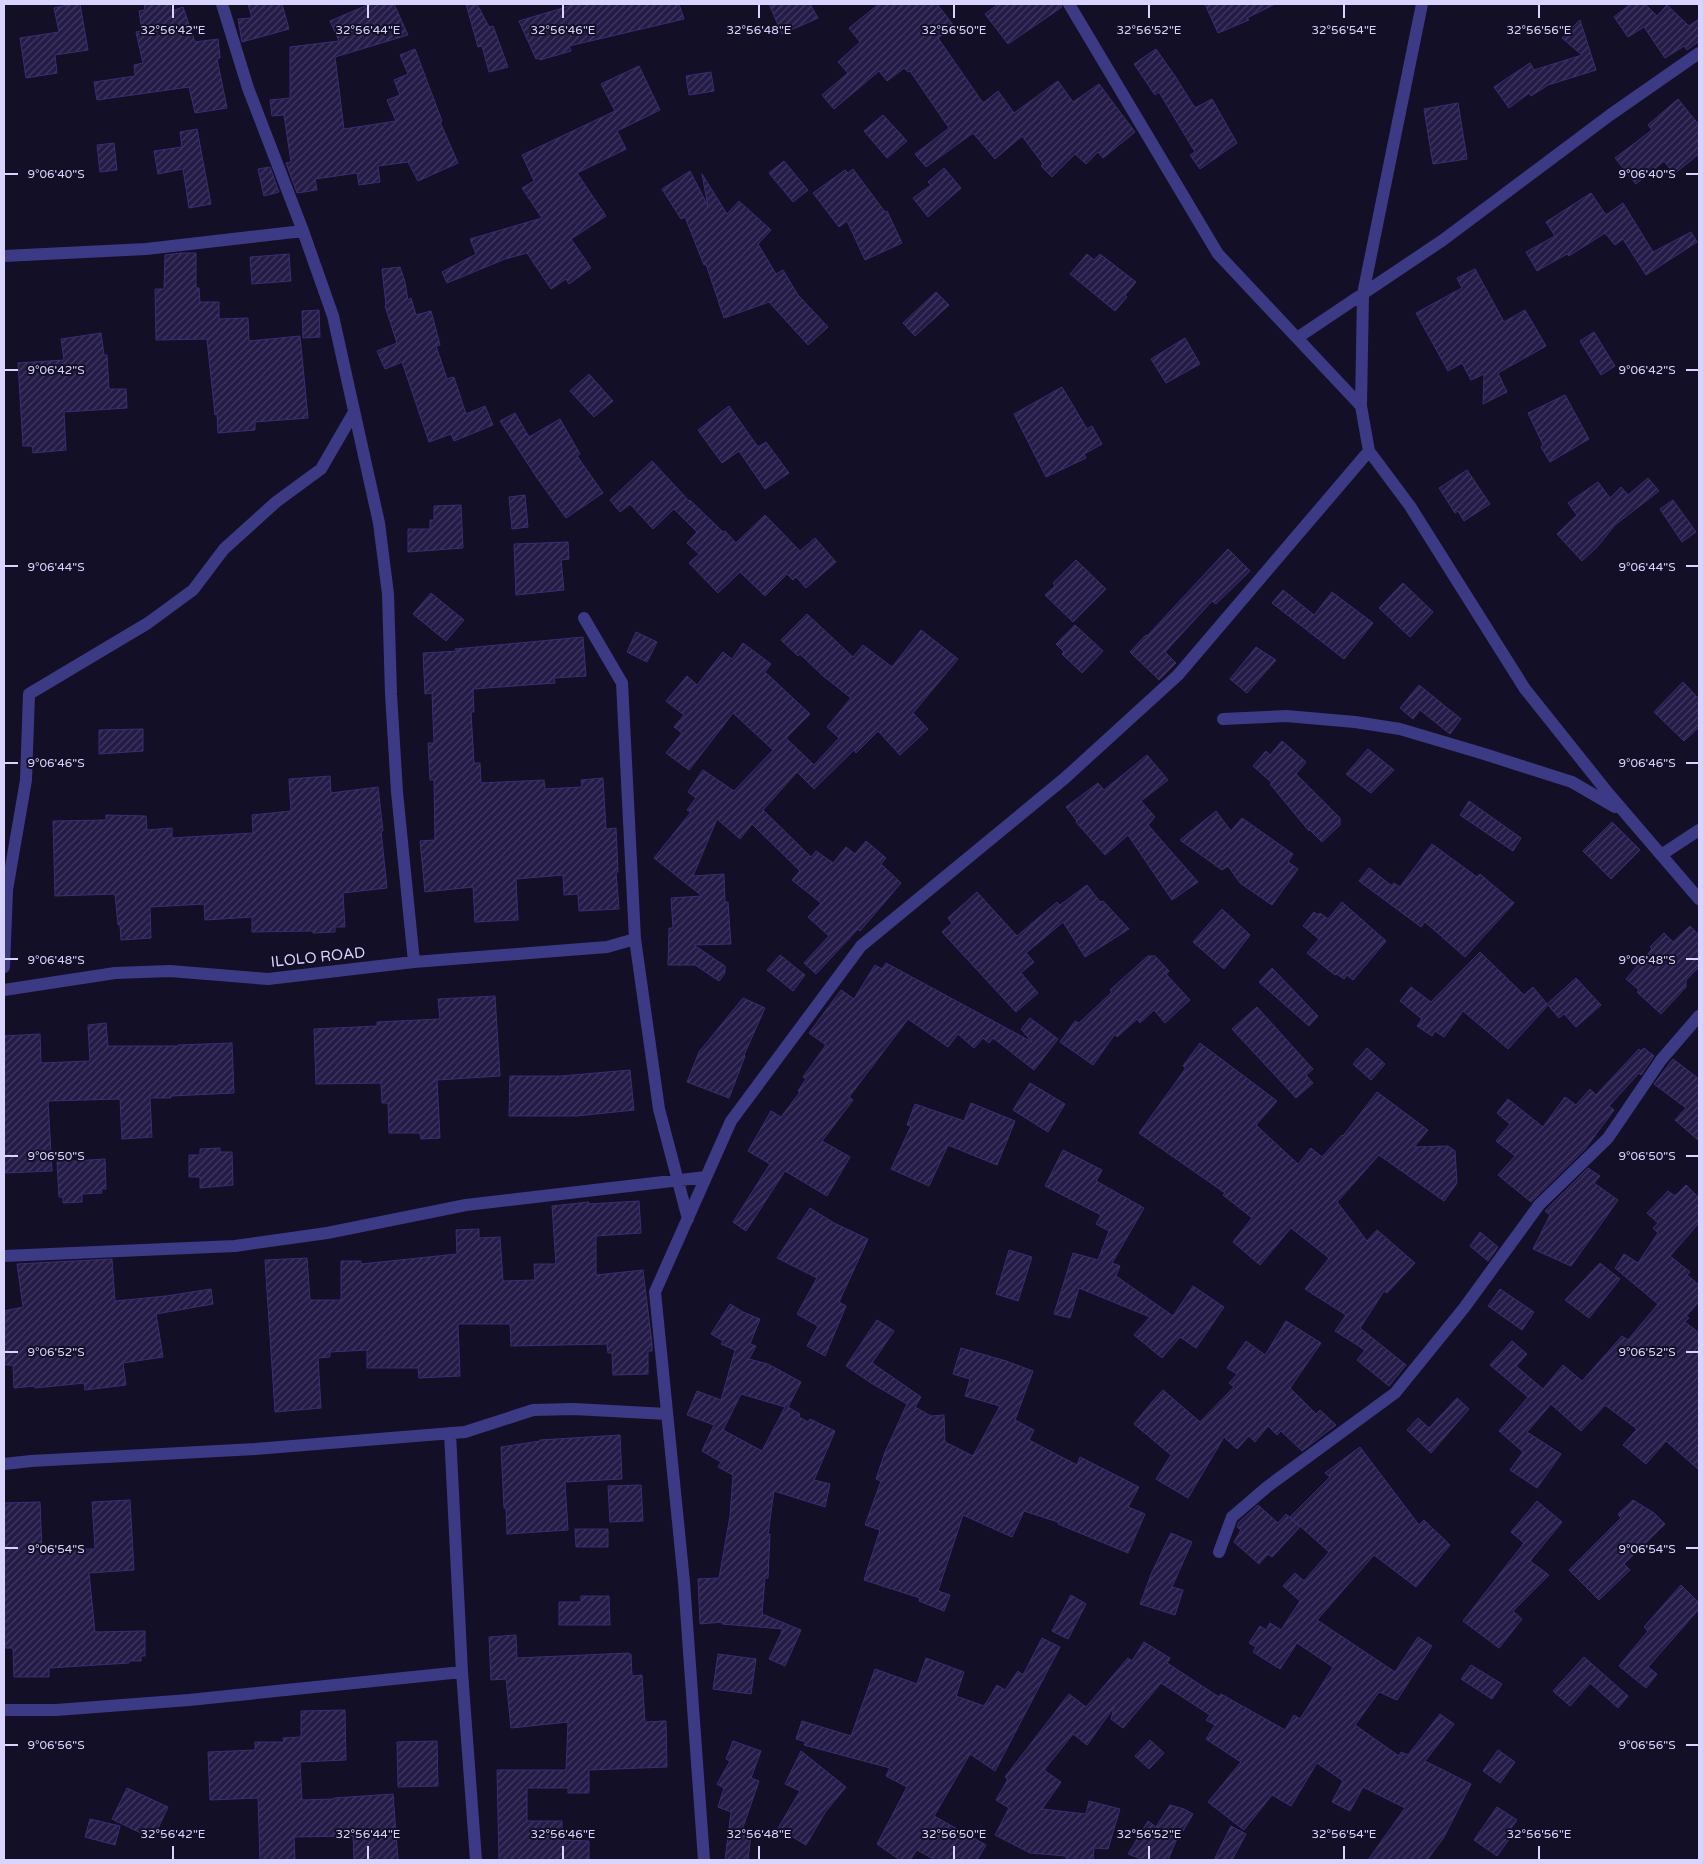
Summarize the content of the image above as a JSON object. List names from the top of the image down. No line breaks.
{"streets":{"street":["ILOLO ROAD"]},"coordinates":["32°56'42\"E","32°56'44\"E","32°56'46\"E","32°56'48\"E","32°56'50\"E","32°56'52\"E","32°56'54\"E","32°56'56\"E","9°06'40\"S","9°06'42\"S","9°06'44\"S","9°06'46\"S","9°06'48\"S","9°06'50\"S","9°06'52\"S","9°06'54\"S","9°06'56\"S"]}
